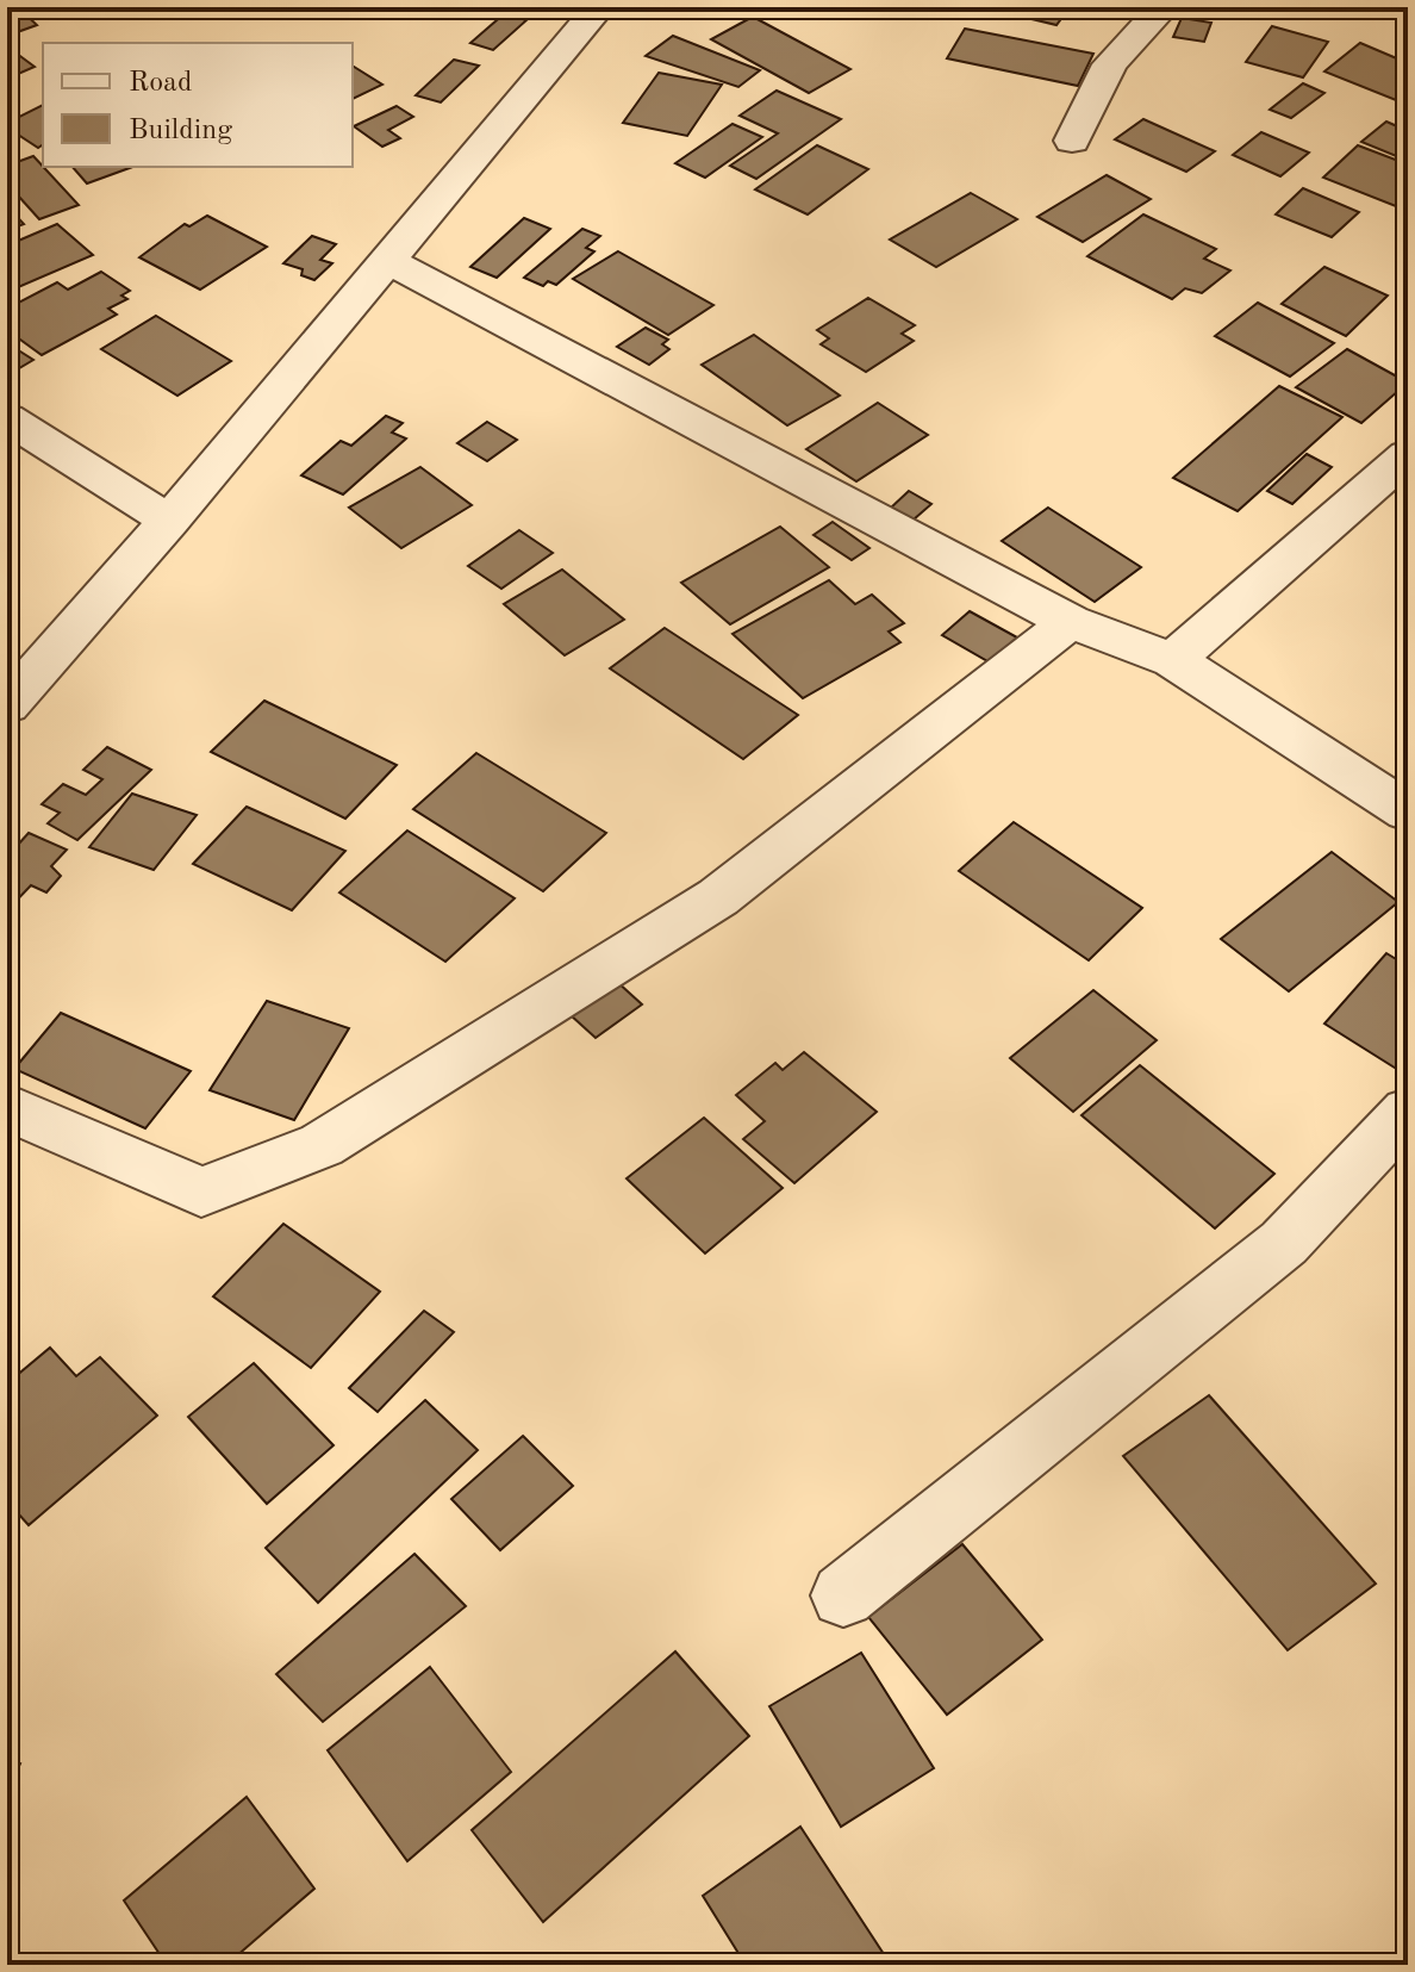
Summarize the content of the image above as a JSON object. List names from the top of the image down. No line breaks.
{"legend":["Road","Building"]}
